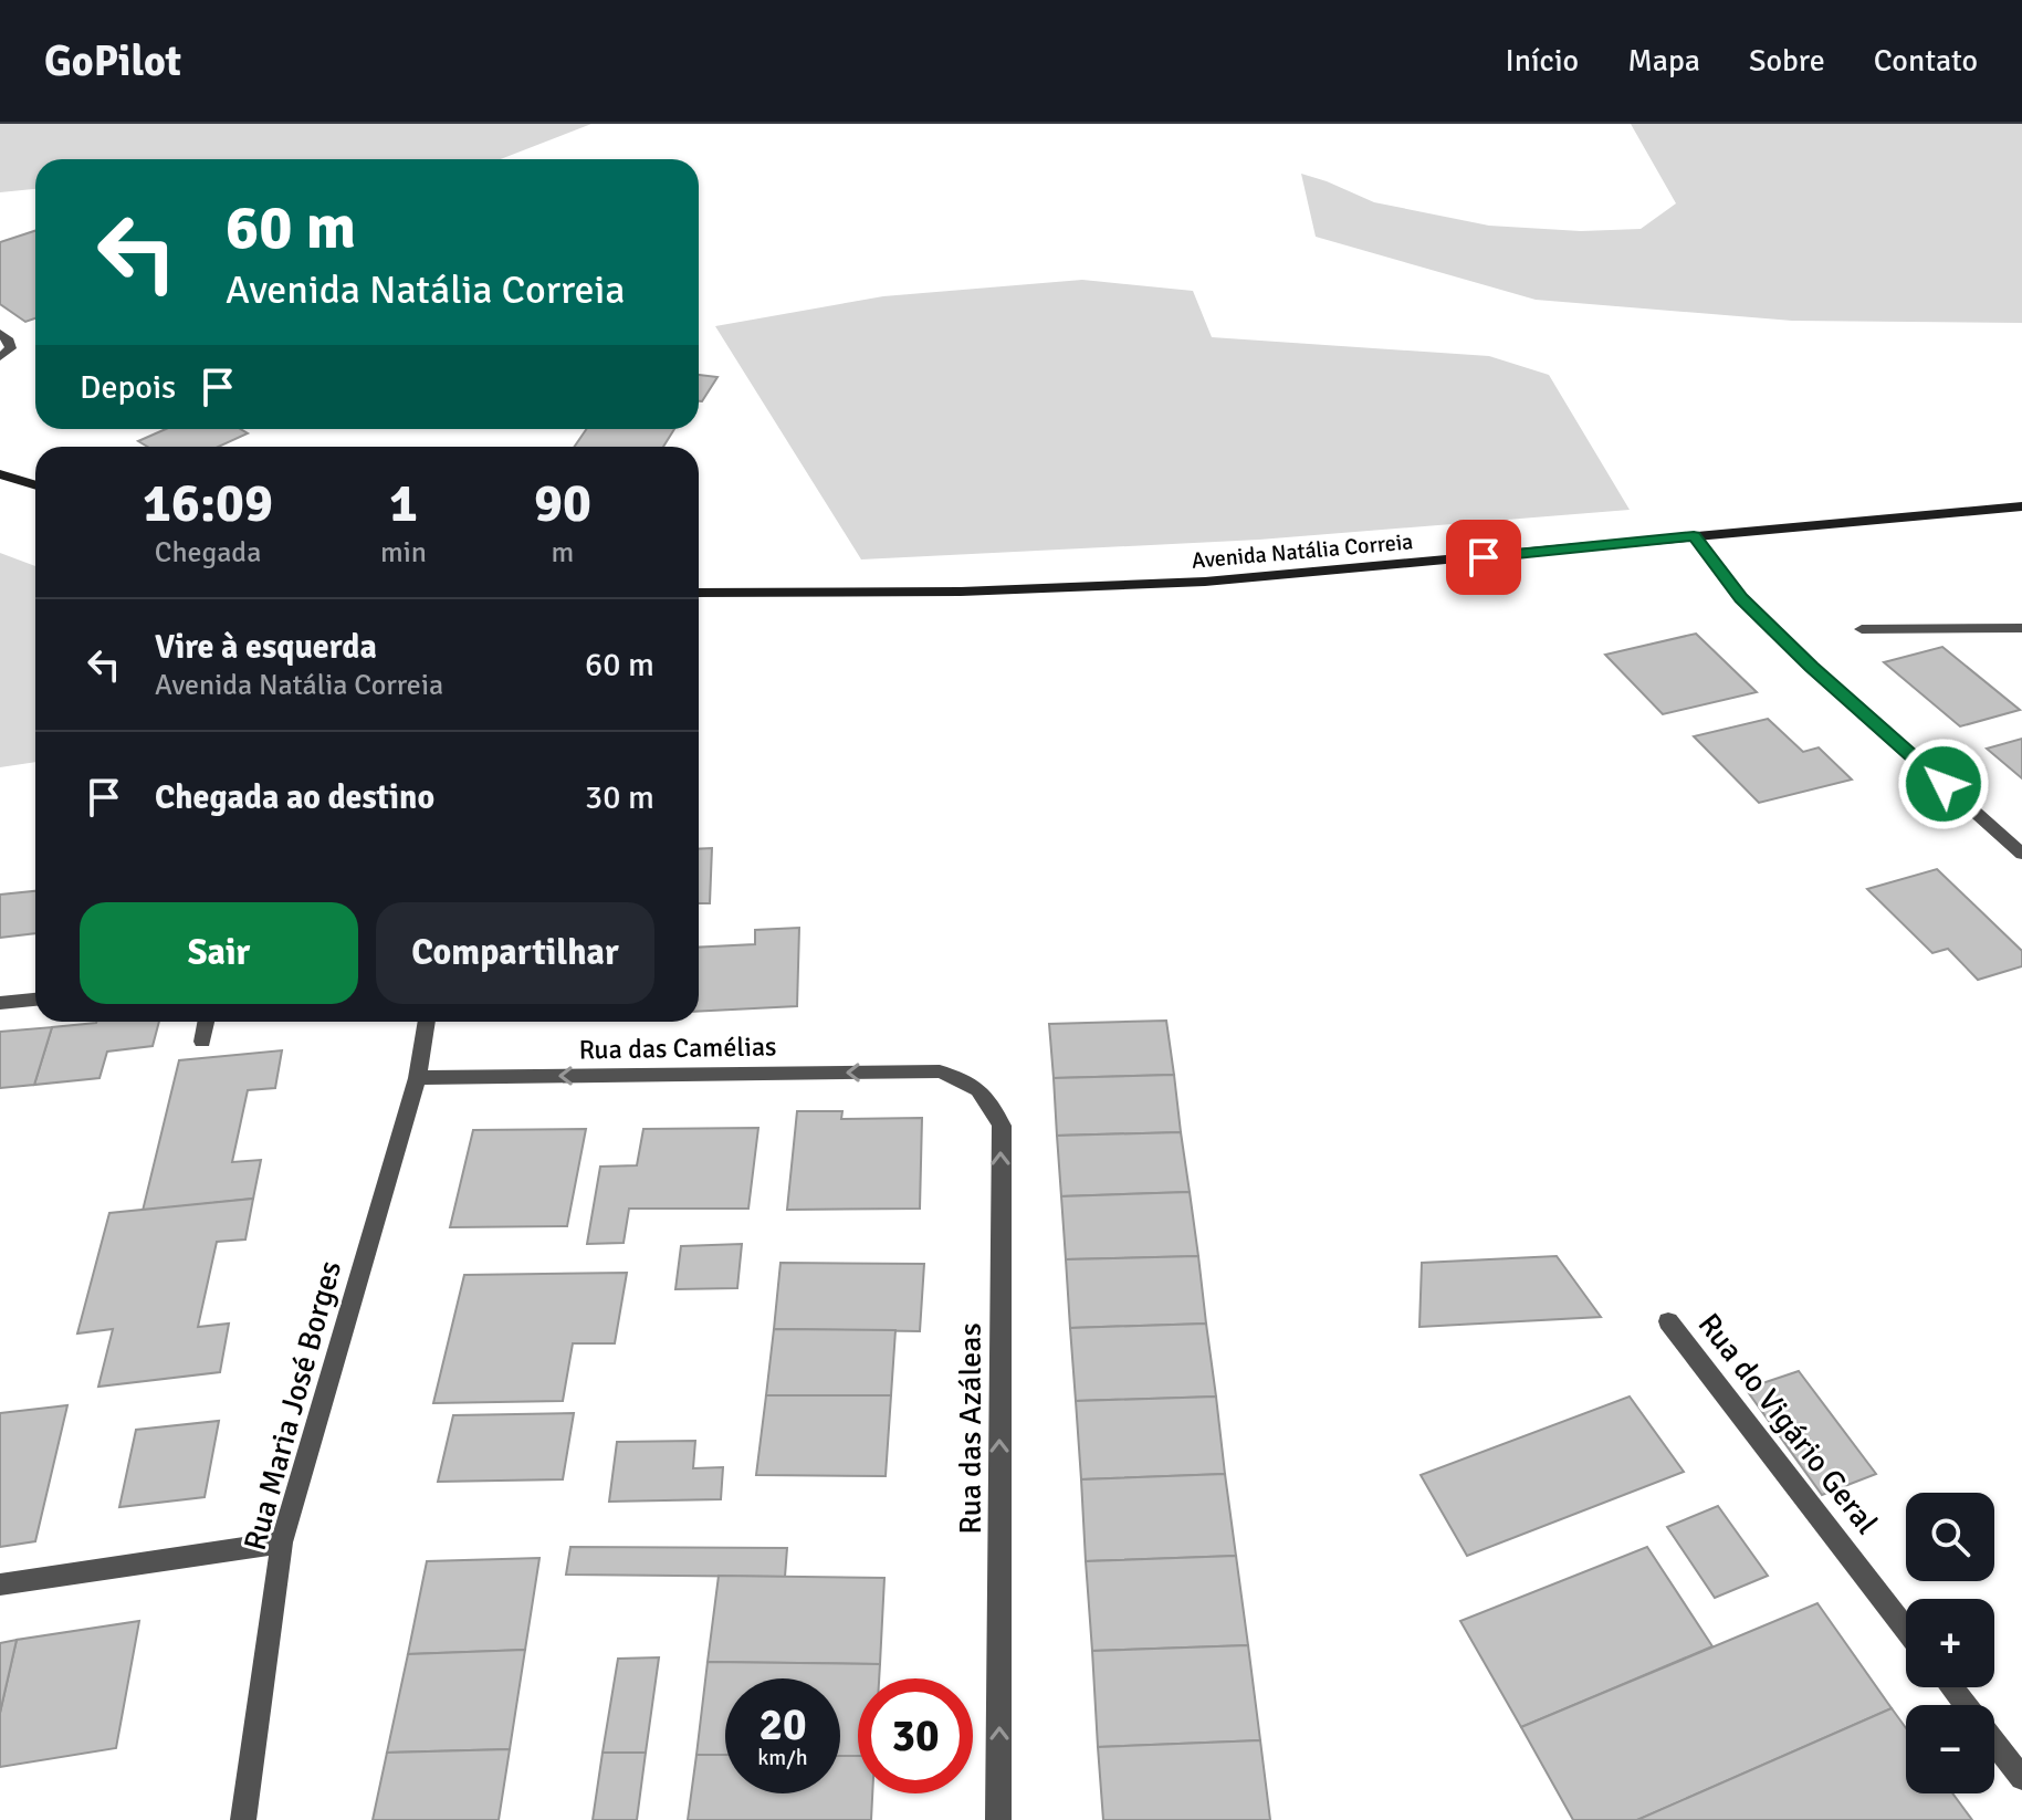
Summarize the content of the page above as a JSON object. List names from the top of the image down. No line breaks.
{"streets":{"street":["Avenida Natália Correia","Rua das Camélias","Rua Maria José Borges","Rua do Vigário Geral","Rua das Azáleas"]},"crossings":[["Rua das Camélias","Rua Maria José Borges"],["Rua das Camélias","Rua das Azáleas"]],"one_way":["Rua das Camélias","Rua das Azáleas"],"page":{"header":"GoPilot","nav":["Início","Mapa","Sobre","Contato"],"turn":["60 m","Avenida Natália Correia"],"then":"Depois","eta":["16:09","Chegada","1","min","90","m"],"list":[{"name":"Vire à esquerda","note":"Avenida Natália Correia","value":"60 m"},{"name":"Chegada ao destino","value":"30 m"}],"buttons":["Sair","Compartilhar"],"map_buttons":["+","−"],"speed":"20 km/h","limit":"30"}}
